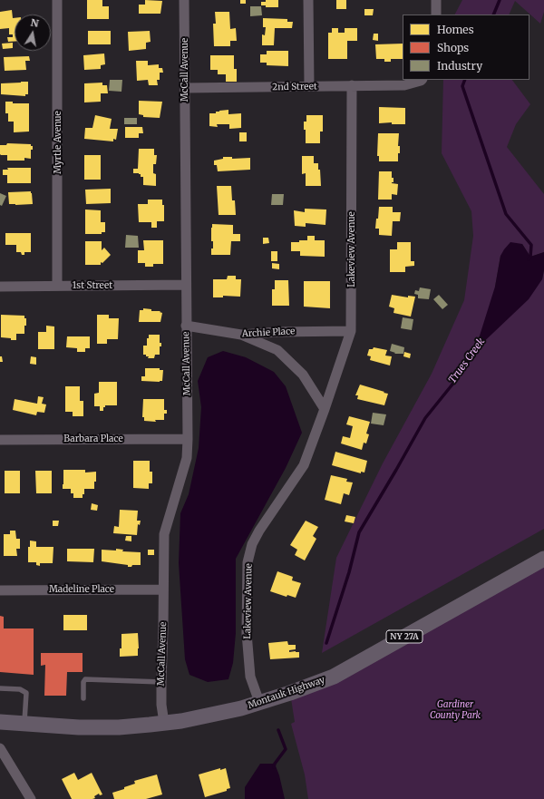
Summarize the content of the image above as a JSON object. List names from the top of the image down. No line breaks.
{"streets":{"main road":["NY 27A","Montauk Highway"],"street":["McCall Avenue","2nd Street","Myrtle Avenue","Lakeview Avenue","1st Street","Archie Place","Barbara Place","Madeline Place"]},"crossings":[["McCall Avenue","2nd Street"],["McCall Avenue","1st Street"],["McCall Avenue","Archie Place"],["McCall Avenue","Barbara Place"],["McCall Avenue","Madeline Place"],["McCall Avenue","Montauk Highway"],["2nd Street","Lakeview Avenue"],["Myrtle Avenue","1st Street"],["Lakeview Avenue","Archie Place"],["Lakeview Avenue","Montauk Highway"]],"water":["Trues Creek"],"parks":["Gardiner County Park"],"legend":["Homes","Shops","Industry"],"north":"top"}
